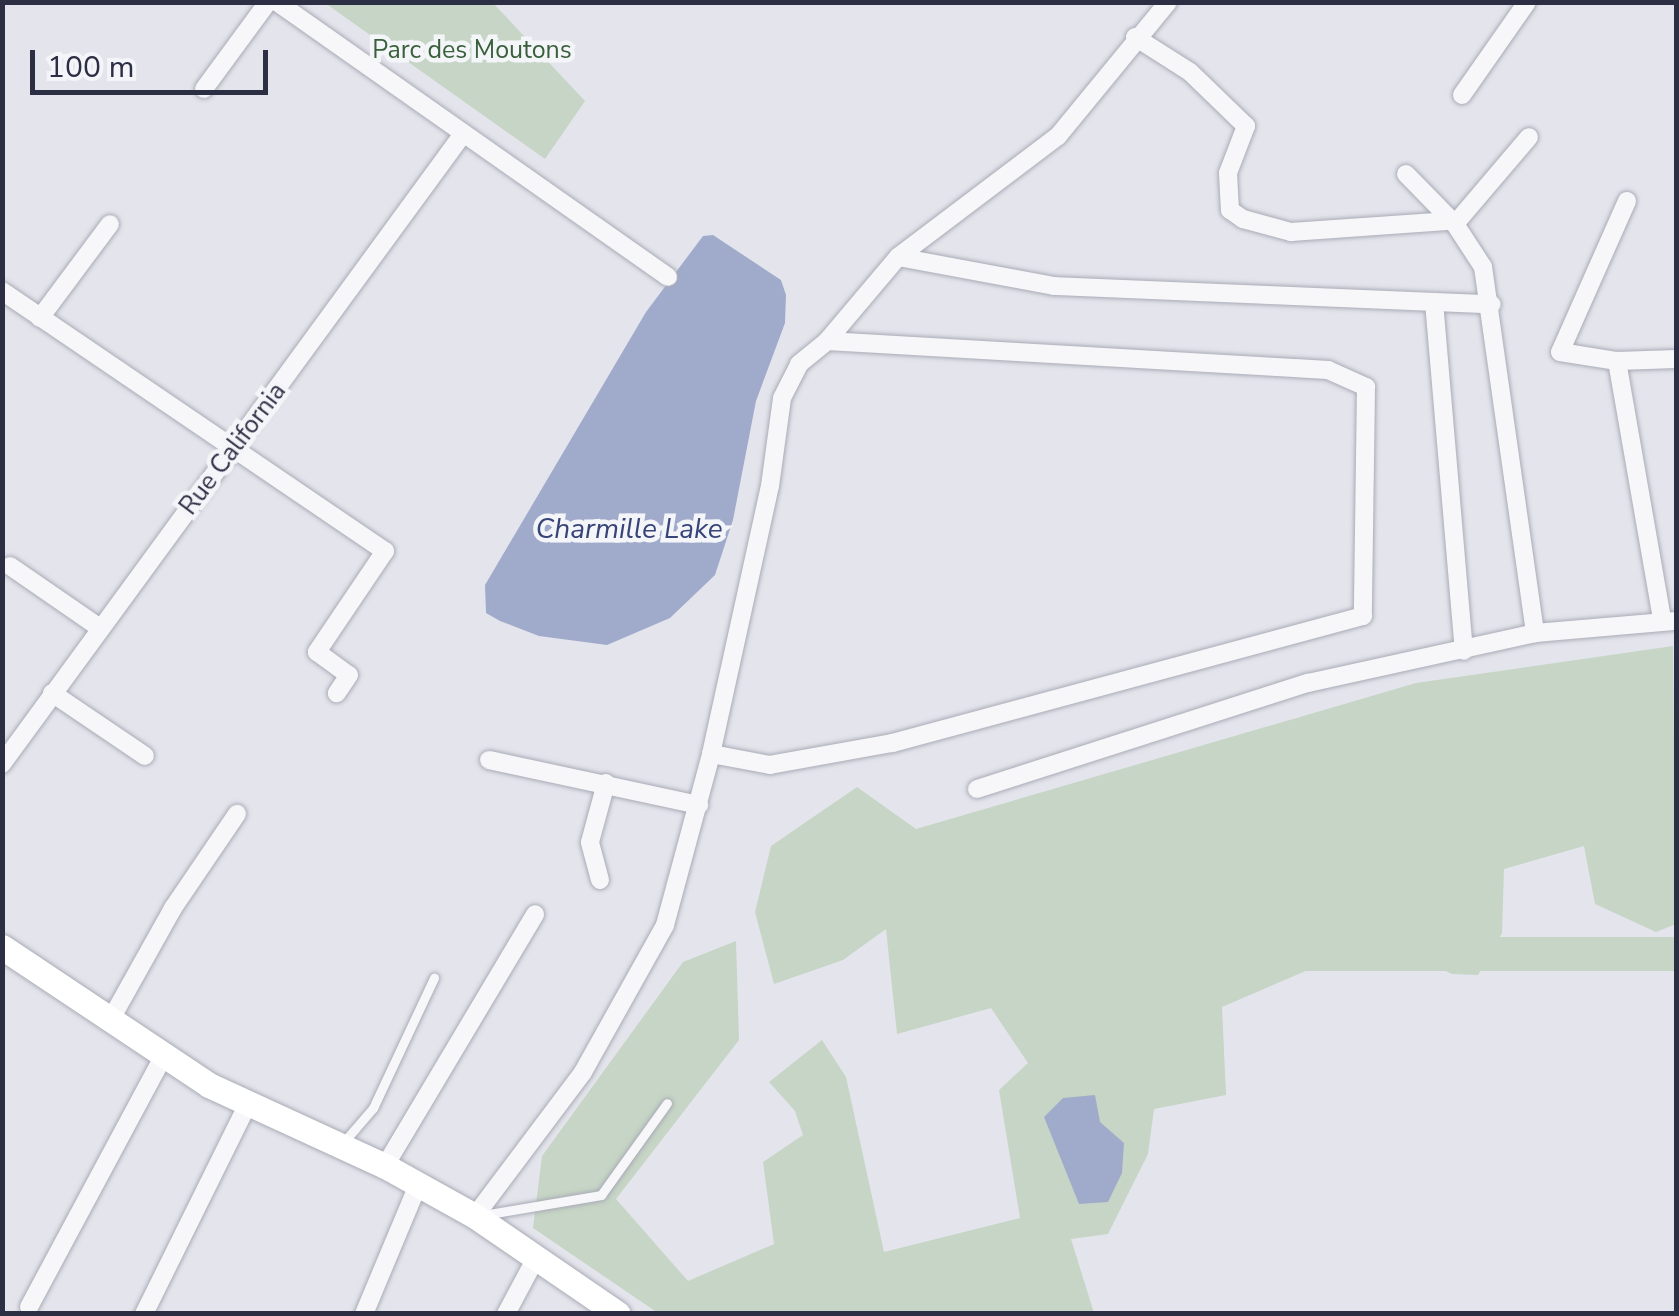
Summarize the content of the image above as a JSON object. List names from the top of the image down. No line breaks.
{"streets":{"street":["Rue California"]},"water":["Charmille Lake"],"parks":["Parc des Moutons"],"scale_bar":"100 m"}
